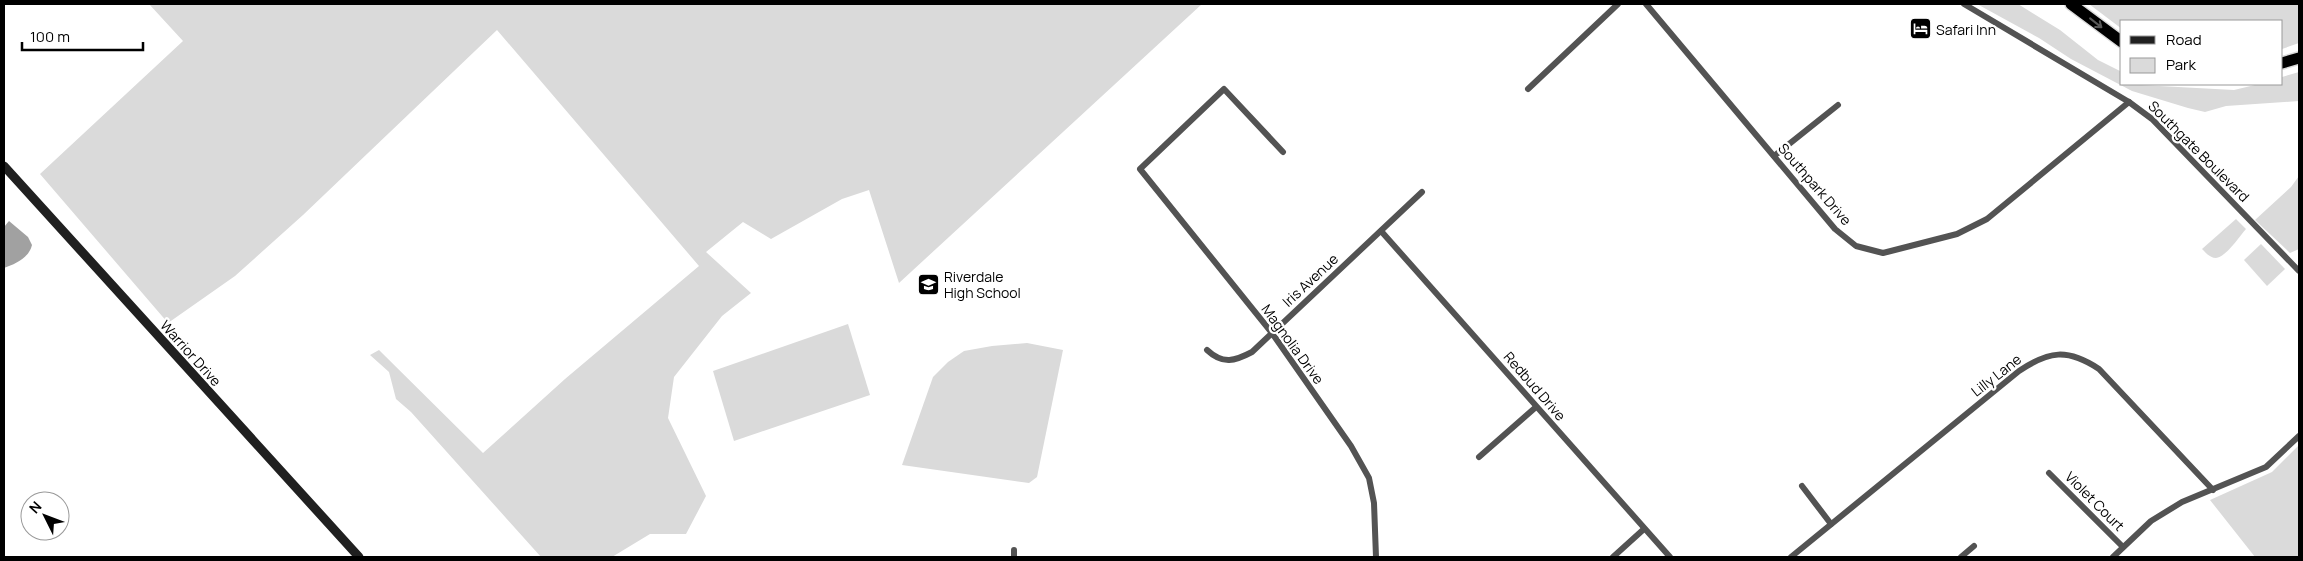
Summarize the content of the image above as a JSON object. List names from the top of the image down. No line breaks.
{"streets":{"street":["Southgate Boulevard","Southpark Drive","Iris Avenue","Magnolia Drive","Warrior Drive","Lilly Lane","Redbud Drive","Violet Court"]},"crossings":[["Southgate Boulevard","Southpark Drive"],["Iris Avenue","Magnolia Drive"],["Iris Avenue","Redbud Drive"]],"places":{"hotel":["Safari Inn"],"school or university":["Riverdale High School"]},"legend":["Road","Park"],"scale_bar":"100 m","north":"top left"}
